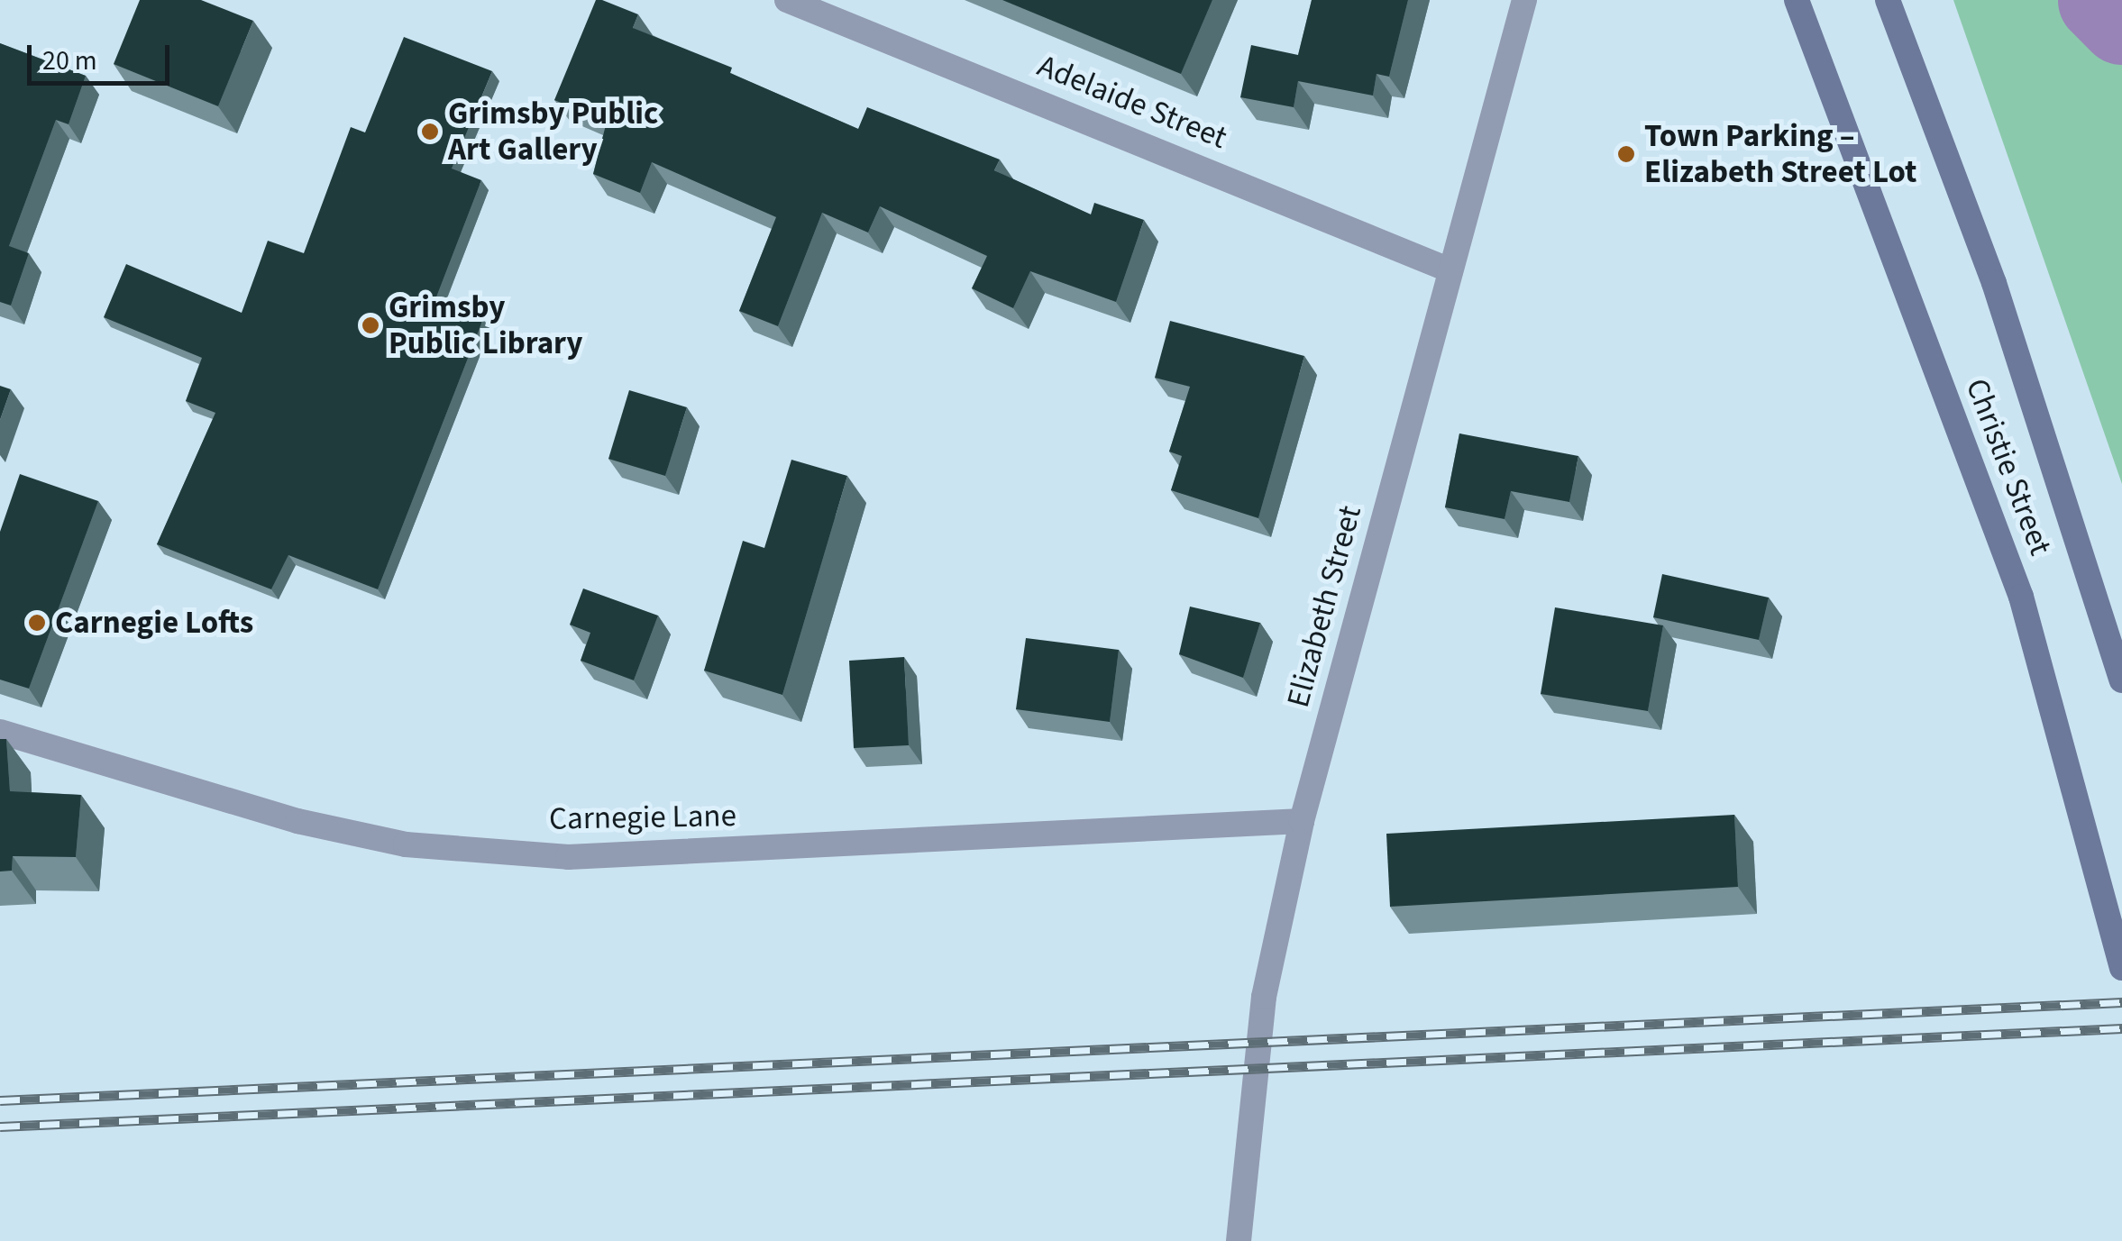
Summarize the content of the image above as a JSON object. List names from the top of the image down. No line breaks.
{"streets":{"main road":["Christie Street"],"street":["Adelaide Street","Elizabeth Street","Carnegie Lane"]},"crossings":[["Adelaide Street","Elizabeth Street"],["Elizabeth Street","Carnegie Lane"]],"places":["Grimsby Public Art Gallery","Town Parking – Elizabeth Street Lot","Grimsby Public Library","Carnegie Lofts"],"scale_bar":"20 m"}
